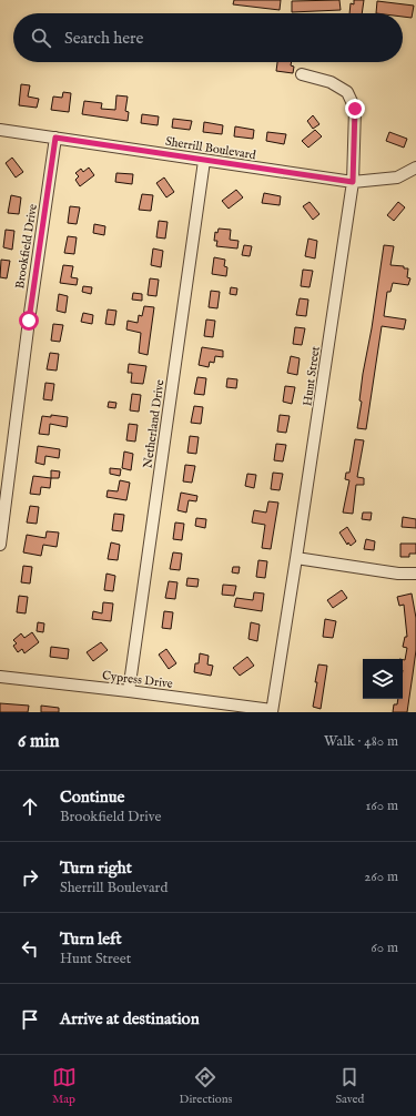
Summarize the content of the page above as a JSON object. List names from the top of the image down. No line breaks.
{"streets":{"street":["Sherrill Boulevard","Brookfield Drive","Hunt Street","Netherland Drive","Cypress Drive"]},"crossings":[["Sherrill Boulevard","Brookfield Drive"],["Sherrill Boulevard","Hunt Street"],["Sherrill Boulevard","Netherland Drive"],["Hunt Street","Cypress Drive"],["Netherland Drive","Cypress Drive"]],"page":{"search":"Search here","heading":["6 min","Walk · 480 m"],"list":[["Continue","Brookfield Drive","160 m"],["Turn right","Sherrill Boulevard","260 m"],["Turn left","Hunt Street","60 m"],"Arrive at destination"],"nav":["Map","Directions","Saved"]}}
